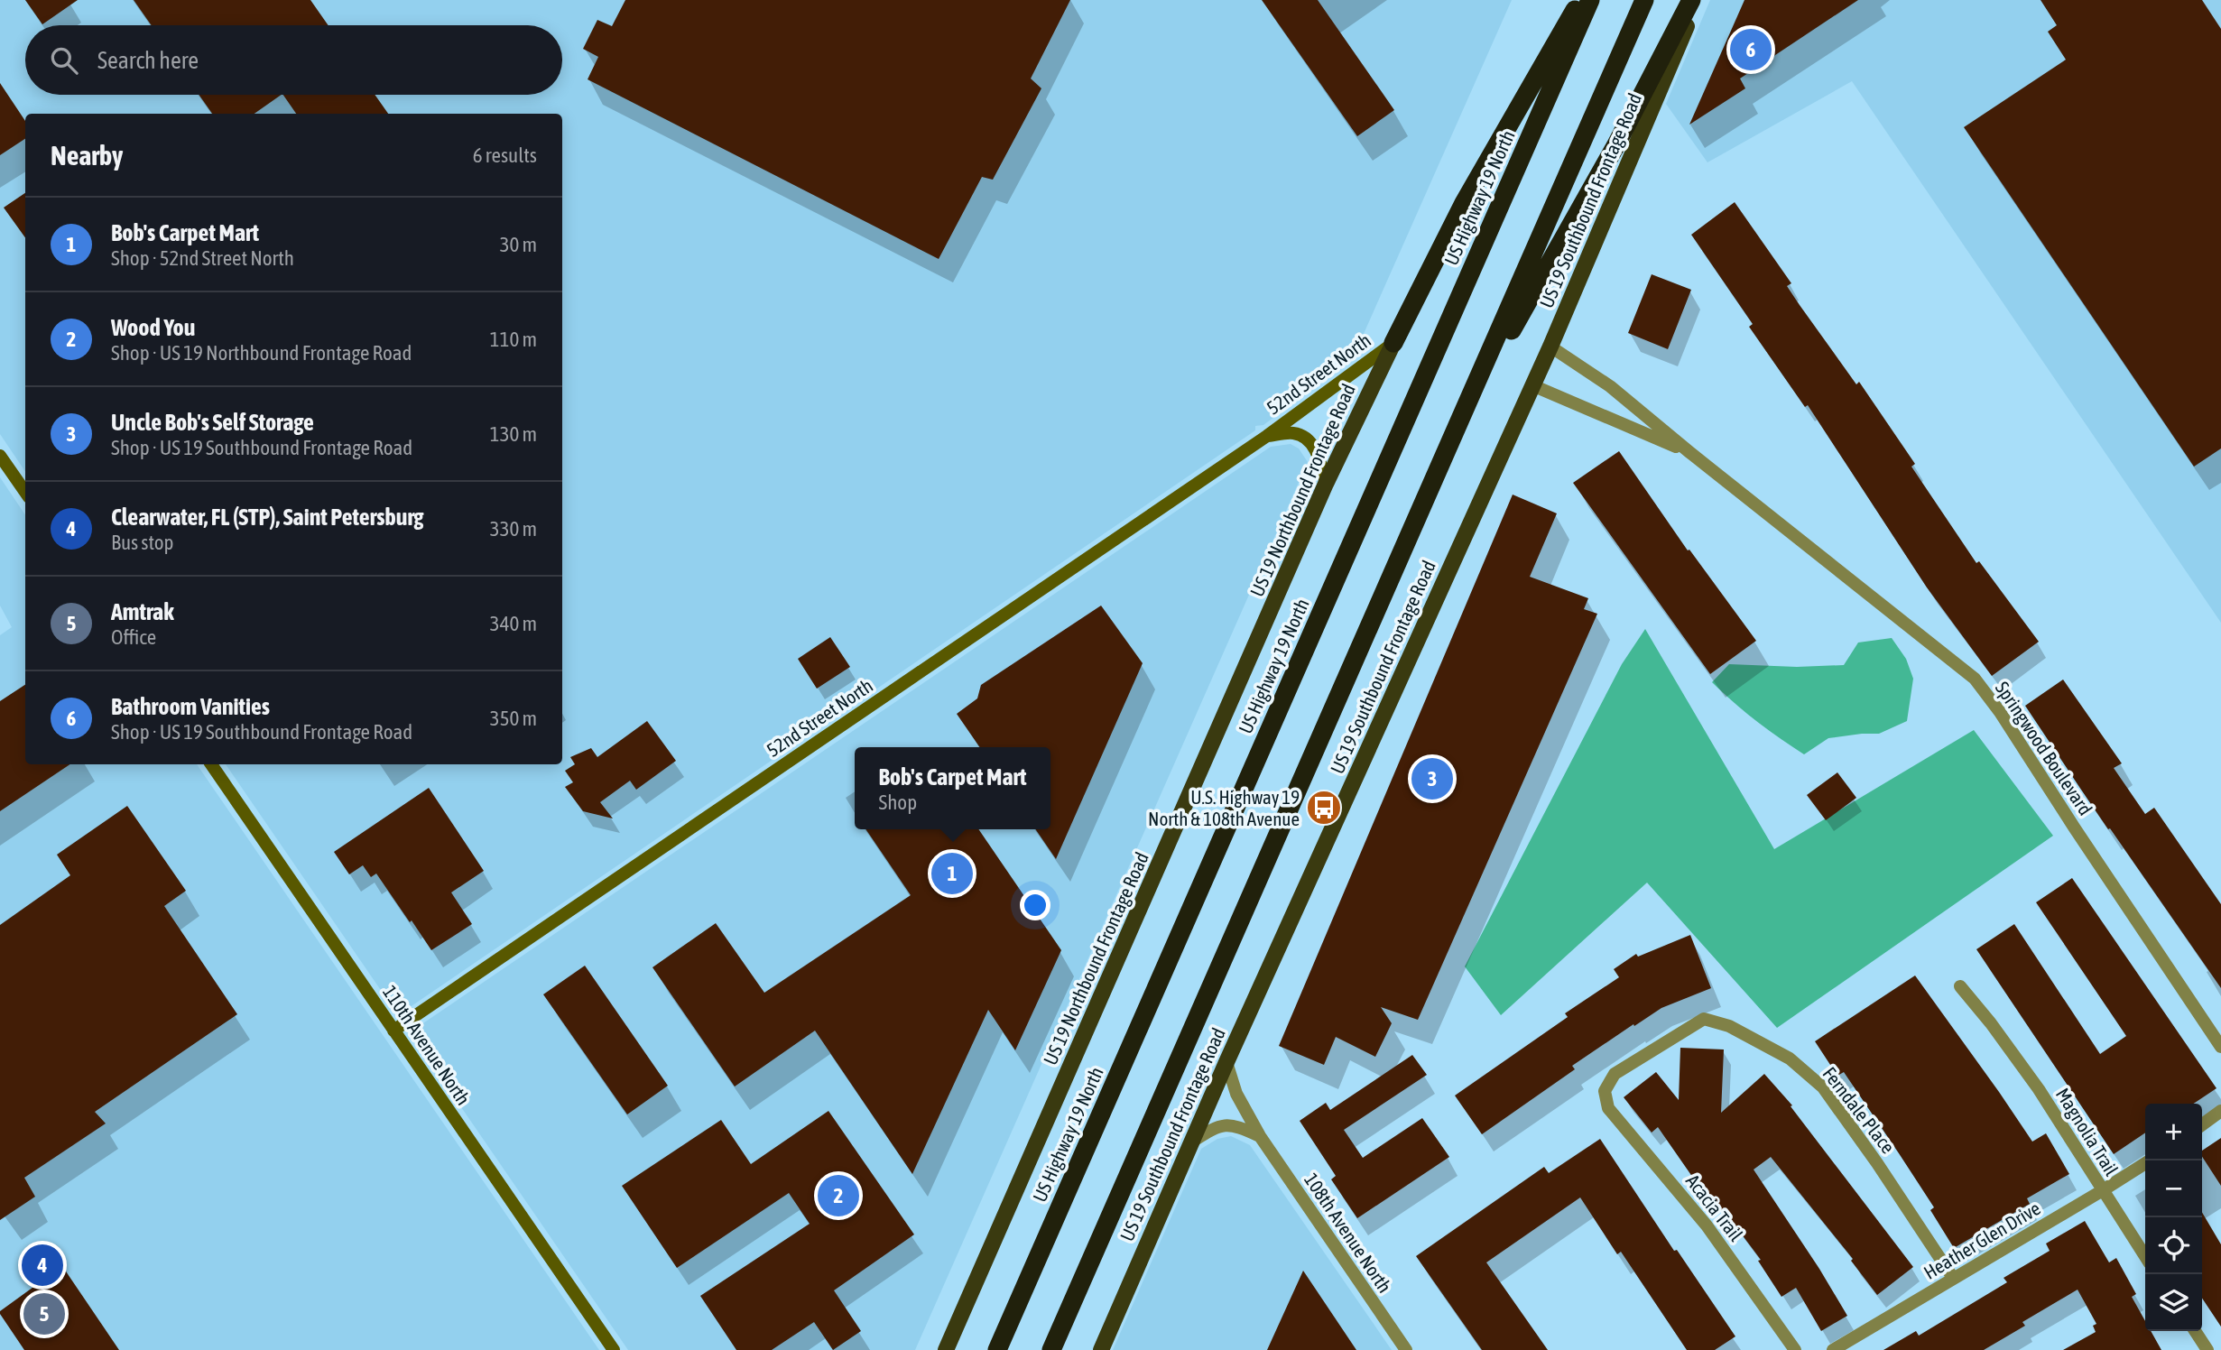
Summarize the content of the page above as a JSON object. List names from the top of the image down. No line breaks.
{"streets":{"highway":["US Highway 19 North"],"main road":["US 19 Southbound Frontage Road","US 19 Northbound Frontage Road"],"street":["52nd Street North","Springwood Boulevard","110th Avenue North","Ferndale Place","Magnolia Trail","Acacia Trail","108th Avenue North","Heather Glen Drive"]},"crossings":[["US 19 Southbound Frontage Road","Springwood Boulevard"],["US 19 Southbound Frontage Road","108th Avenue North"],["52nd Street North","US 19 Northbound Frontage Road"],["52nd Street North","110th Avenue North"],["Ferndale Place","Acacia Trail"],["Ferndale Place","Heather Glen Drive"],["Magnolia Trail","Heather Glen Drive"]],"places":{"bus stop":["U.S. Highway 19 North & 108th Avenue"]},"page":{"pins":["6","3","1","2","4","5"],"search":"Search here","heading":["Nearby","6 results"],"list":[{"mark":"1","name":"Bob's Carpet Mart","note":"Shop · 52nd Street North","value":"30 m"},{"mark":"2","name":"Wood You","note":"Shop · US 19 Northbound Frontage Road","value":"110 m"},{"mark":"3","name":"Uncle Bob's Self Storage","note":"Shop · US 19 Southbound Frontage Road","value":"130 m"},{"mark":"4","name":"Clearwater, FL (STP), Saint Petersburg","note":"Bus stop","value":"330 m"},{"mark":"5","name":"Amtrak","note":"Office","value":"340 m"},{"mark":"6","name":"Bathroom Vanities","note":"Shop · US 19 Southbound Frontage Road","value":"350 m"}],"popup":["Bob's Carpet Mart","Shop"],"map_buttons":["+","−"]}}
